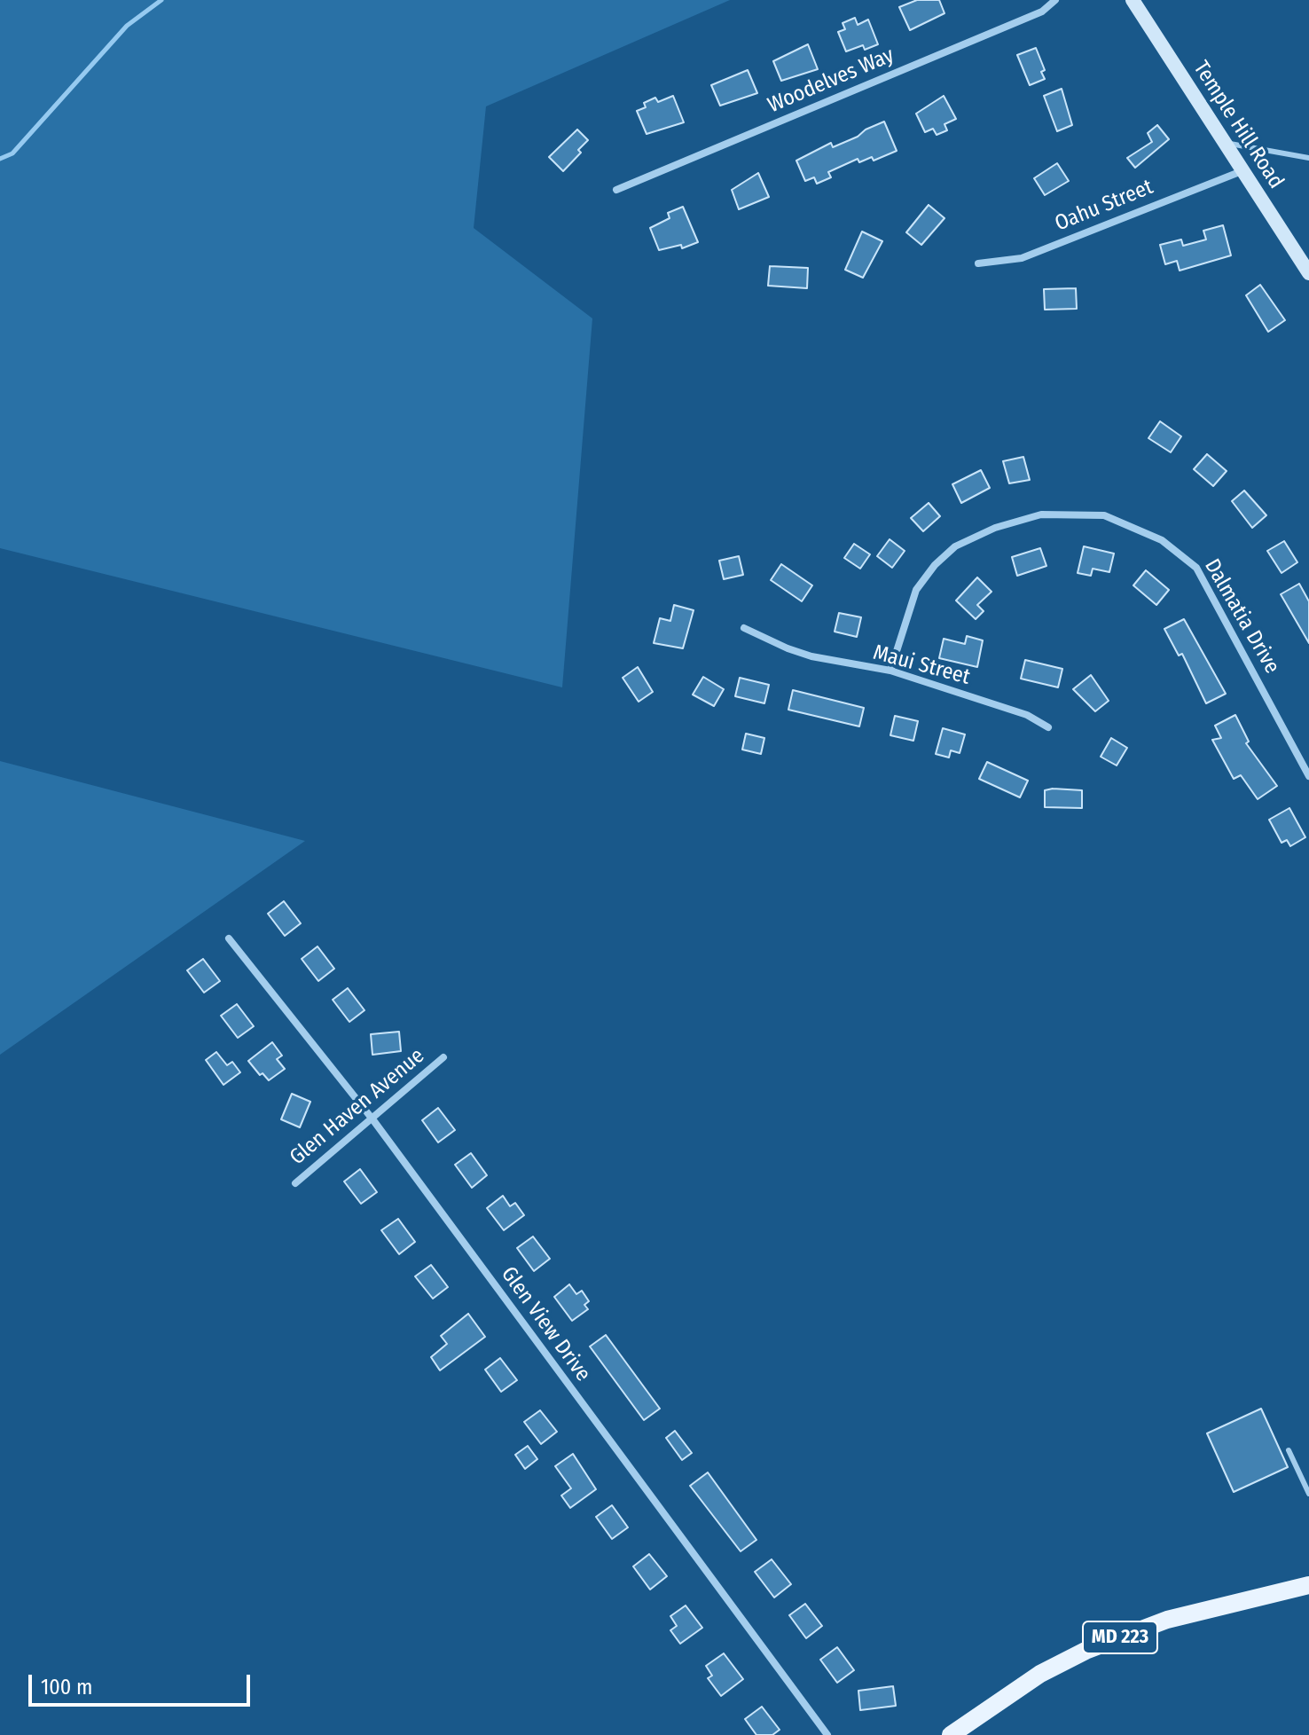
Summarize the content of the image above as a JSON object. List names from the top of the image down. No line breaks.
{"streets":{"main road":["Temple Hill Road","MD 223"],"street":["Woodelves Way","Oahu Street","Dalmatia Drive","Maui Street","Glen Haven Avenue","Glen View Drive"]},"crossings":[["Temple Hill Road","Oahu Street"],["Dalmatia Drive","Maui Street"],["Glen Haven Avenue","Glen View Drive"]],"scale_bar":"100 m"}
